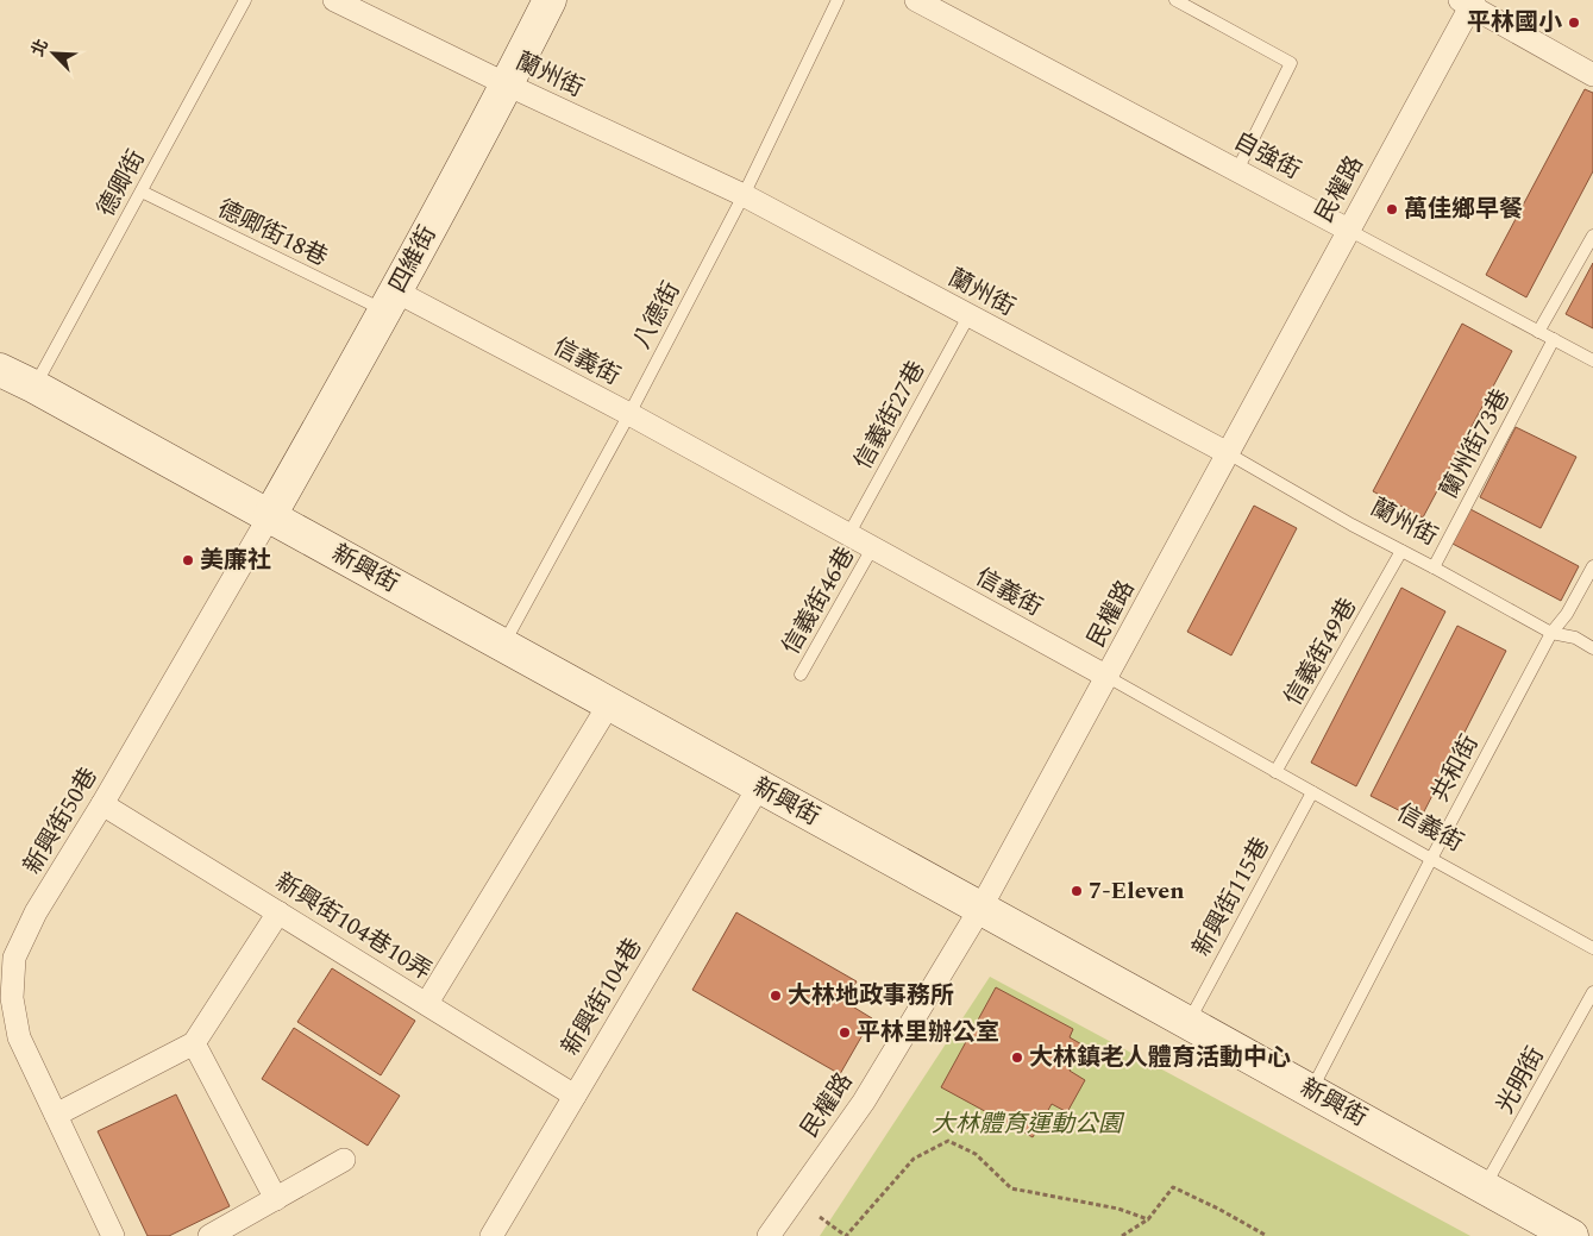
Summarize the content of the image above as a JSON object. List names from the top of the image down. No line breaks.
{"streets":{"main road":["四維街","新興街"],"street":["蘭州街","自強街","民權路","信義街","新興街50巷","新興街104巷10弄","新興街104巷"],"lane":["德卿街","德卿街18巷","八德街","信義街27巷","蘭州街73巷","信義街46巷","信義街49巷","共和街","新興街115巷","光明街"]},"crossings":[["蘭州街","民權路"],["蘭州街","四維街"],["蘭州街","八德街"],["蘭州街","信義街27巷"],["蘭州街","蘭州街73巷"],["蘭州街","信義街49巷"],["蘭州街","共和街"],["自強街","民權路"],["自強街","蘭州街73巷"],["德卿街","德卿街18巷"],["德卿街","新興街"],["民權路","信義街"],["民權路","新興街"],["德卿街18巷","四維街"],["德卿街18巷","信義街"],["四維街","信義街"],["四維街","新興街"],["四維街","新興街50巷"],["八德街","信義街"],["八德街","新興街"],["信義街","信義街27巷"],["信義街","信義街46巷"],["信義街","信義街49巷"],["信義街","共和街"],["信義街","新興街115巷"],["新興街","共和街"],["新興街","新興街50巷"],["新興街","新興街115巷"],["新興街","新興街104巷"],["新興街","光明街"],["新興街50巷","新興街104巷10弄"],["新興街104巷10弄","新興街104巷"]],"parks":["大林體育運動公園"],"places":["平林國小","萬佳鄉早餐","美廉社","7-Eleven","大林地政事務所","平林里辦公室","大林鎮老人體育活動中心"],"north":"top left"}
